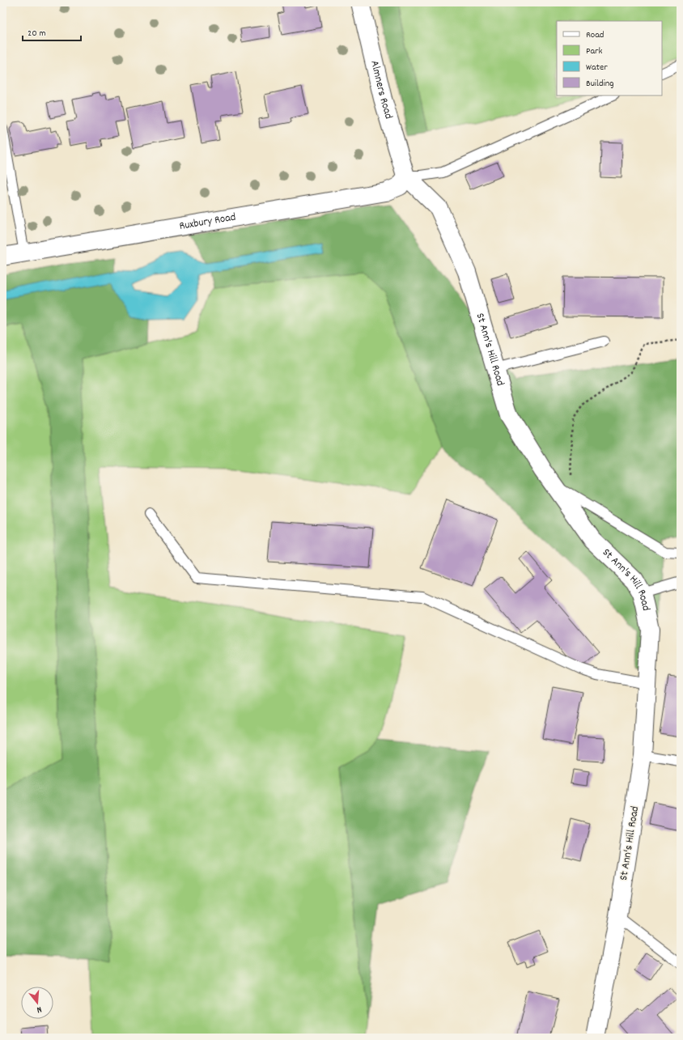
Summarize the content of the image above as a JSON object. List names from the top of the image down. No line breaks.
{"streets":{"street":["Almners Road","Ruxbury Road","St Ann's Hill Road"]},"crossings":[["Almners Road","Ruxbury Road"],["Almners Road","St Ann's Hill Road"],["Ruxbury Road","St Ann's Hill Road"]],"legend":["Road","Park","Water","Building"],"scale_bar":"20 m","north":"bottom"}
